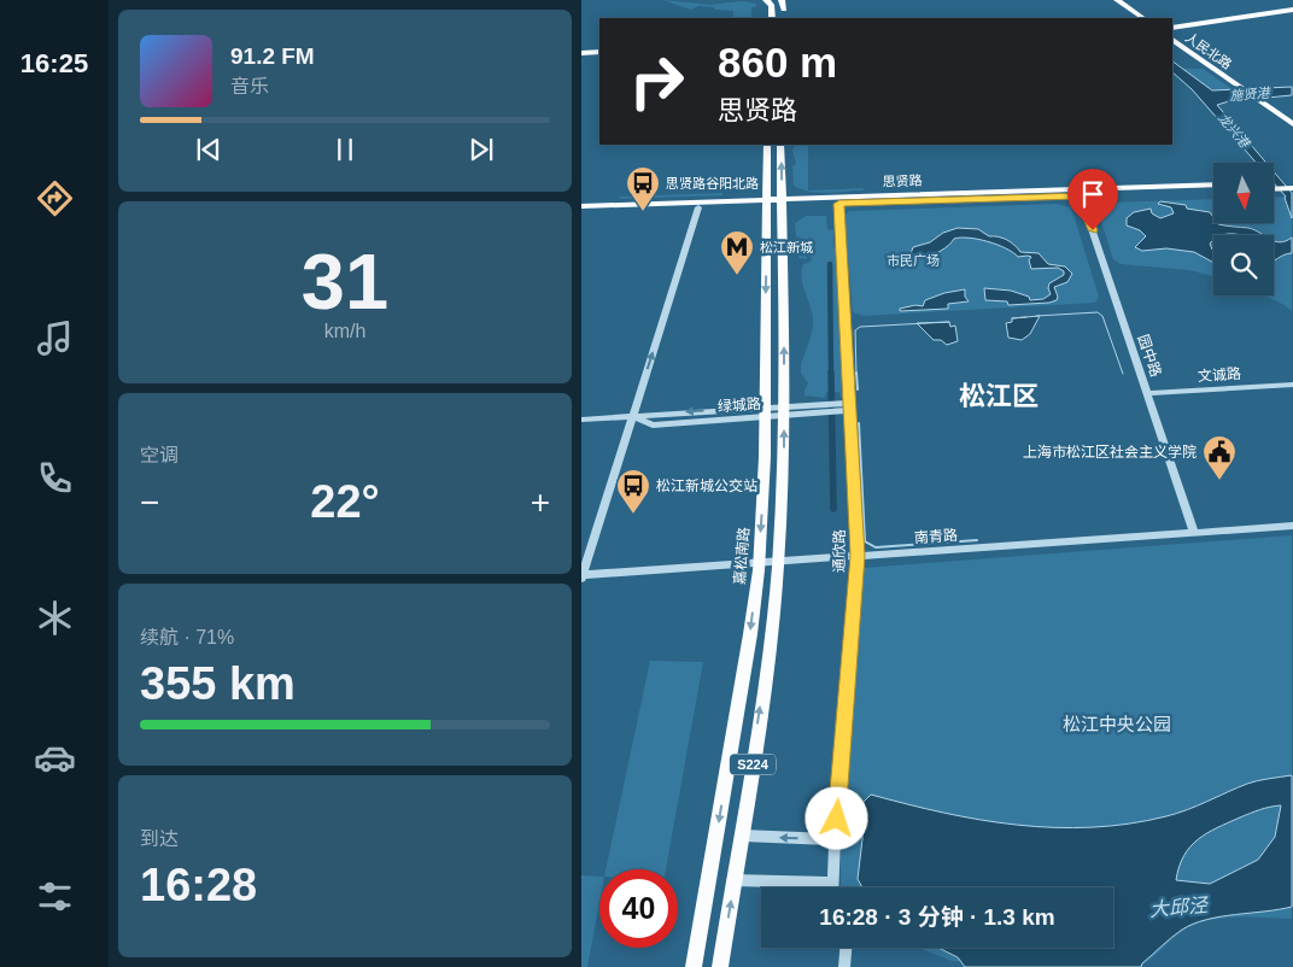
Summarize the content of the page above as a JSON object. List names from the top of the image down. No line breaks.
{"streets":{"main road":["人民北路","思贤路","嘉松南路","S224"],"street":["园中路","文诚路","绿城路","南青路","通欣路"]},"crossings":[["思贤路","园中路"],["思贤路","通欣路"],["思贤路","嘉松南路"],["思贤路","S224"],["园中路","文诚路"],["园中路","南青路"],["绿城路","通欣路"],["绿城路","嘉松南路"],["绿城路","S224"],["南青路","通欣路"],["南青路","嘉松南路"],["南青路","S224"]],"districts":["松江区"],"water":["施贤港","龙兴港","大邱泾"],"parks":["市民广场","松江中央公园"],"places":{"bus stop":["思贤路谷阳北路","松江新城公交站"],"metro station":["松江新城"],"public building":["上海市松江区社会主义学院"]},"north":"bottom","page":{"tabs":"16:25","turn":["860 m","思贤路"],"song":["91.2 FM","音乐"],"tile":[["31","km/h"],"空调",["续航 · 71%","355 km"],["到达","16:28"]],"heat":["−","22°","+"],"limit":"40","trip":"16:28 · 3 分钟 · 1.3 km"}}
